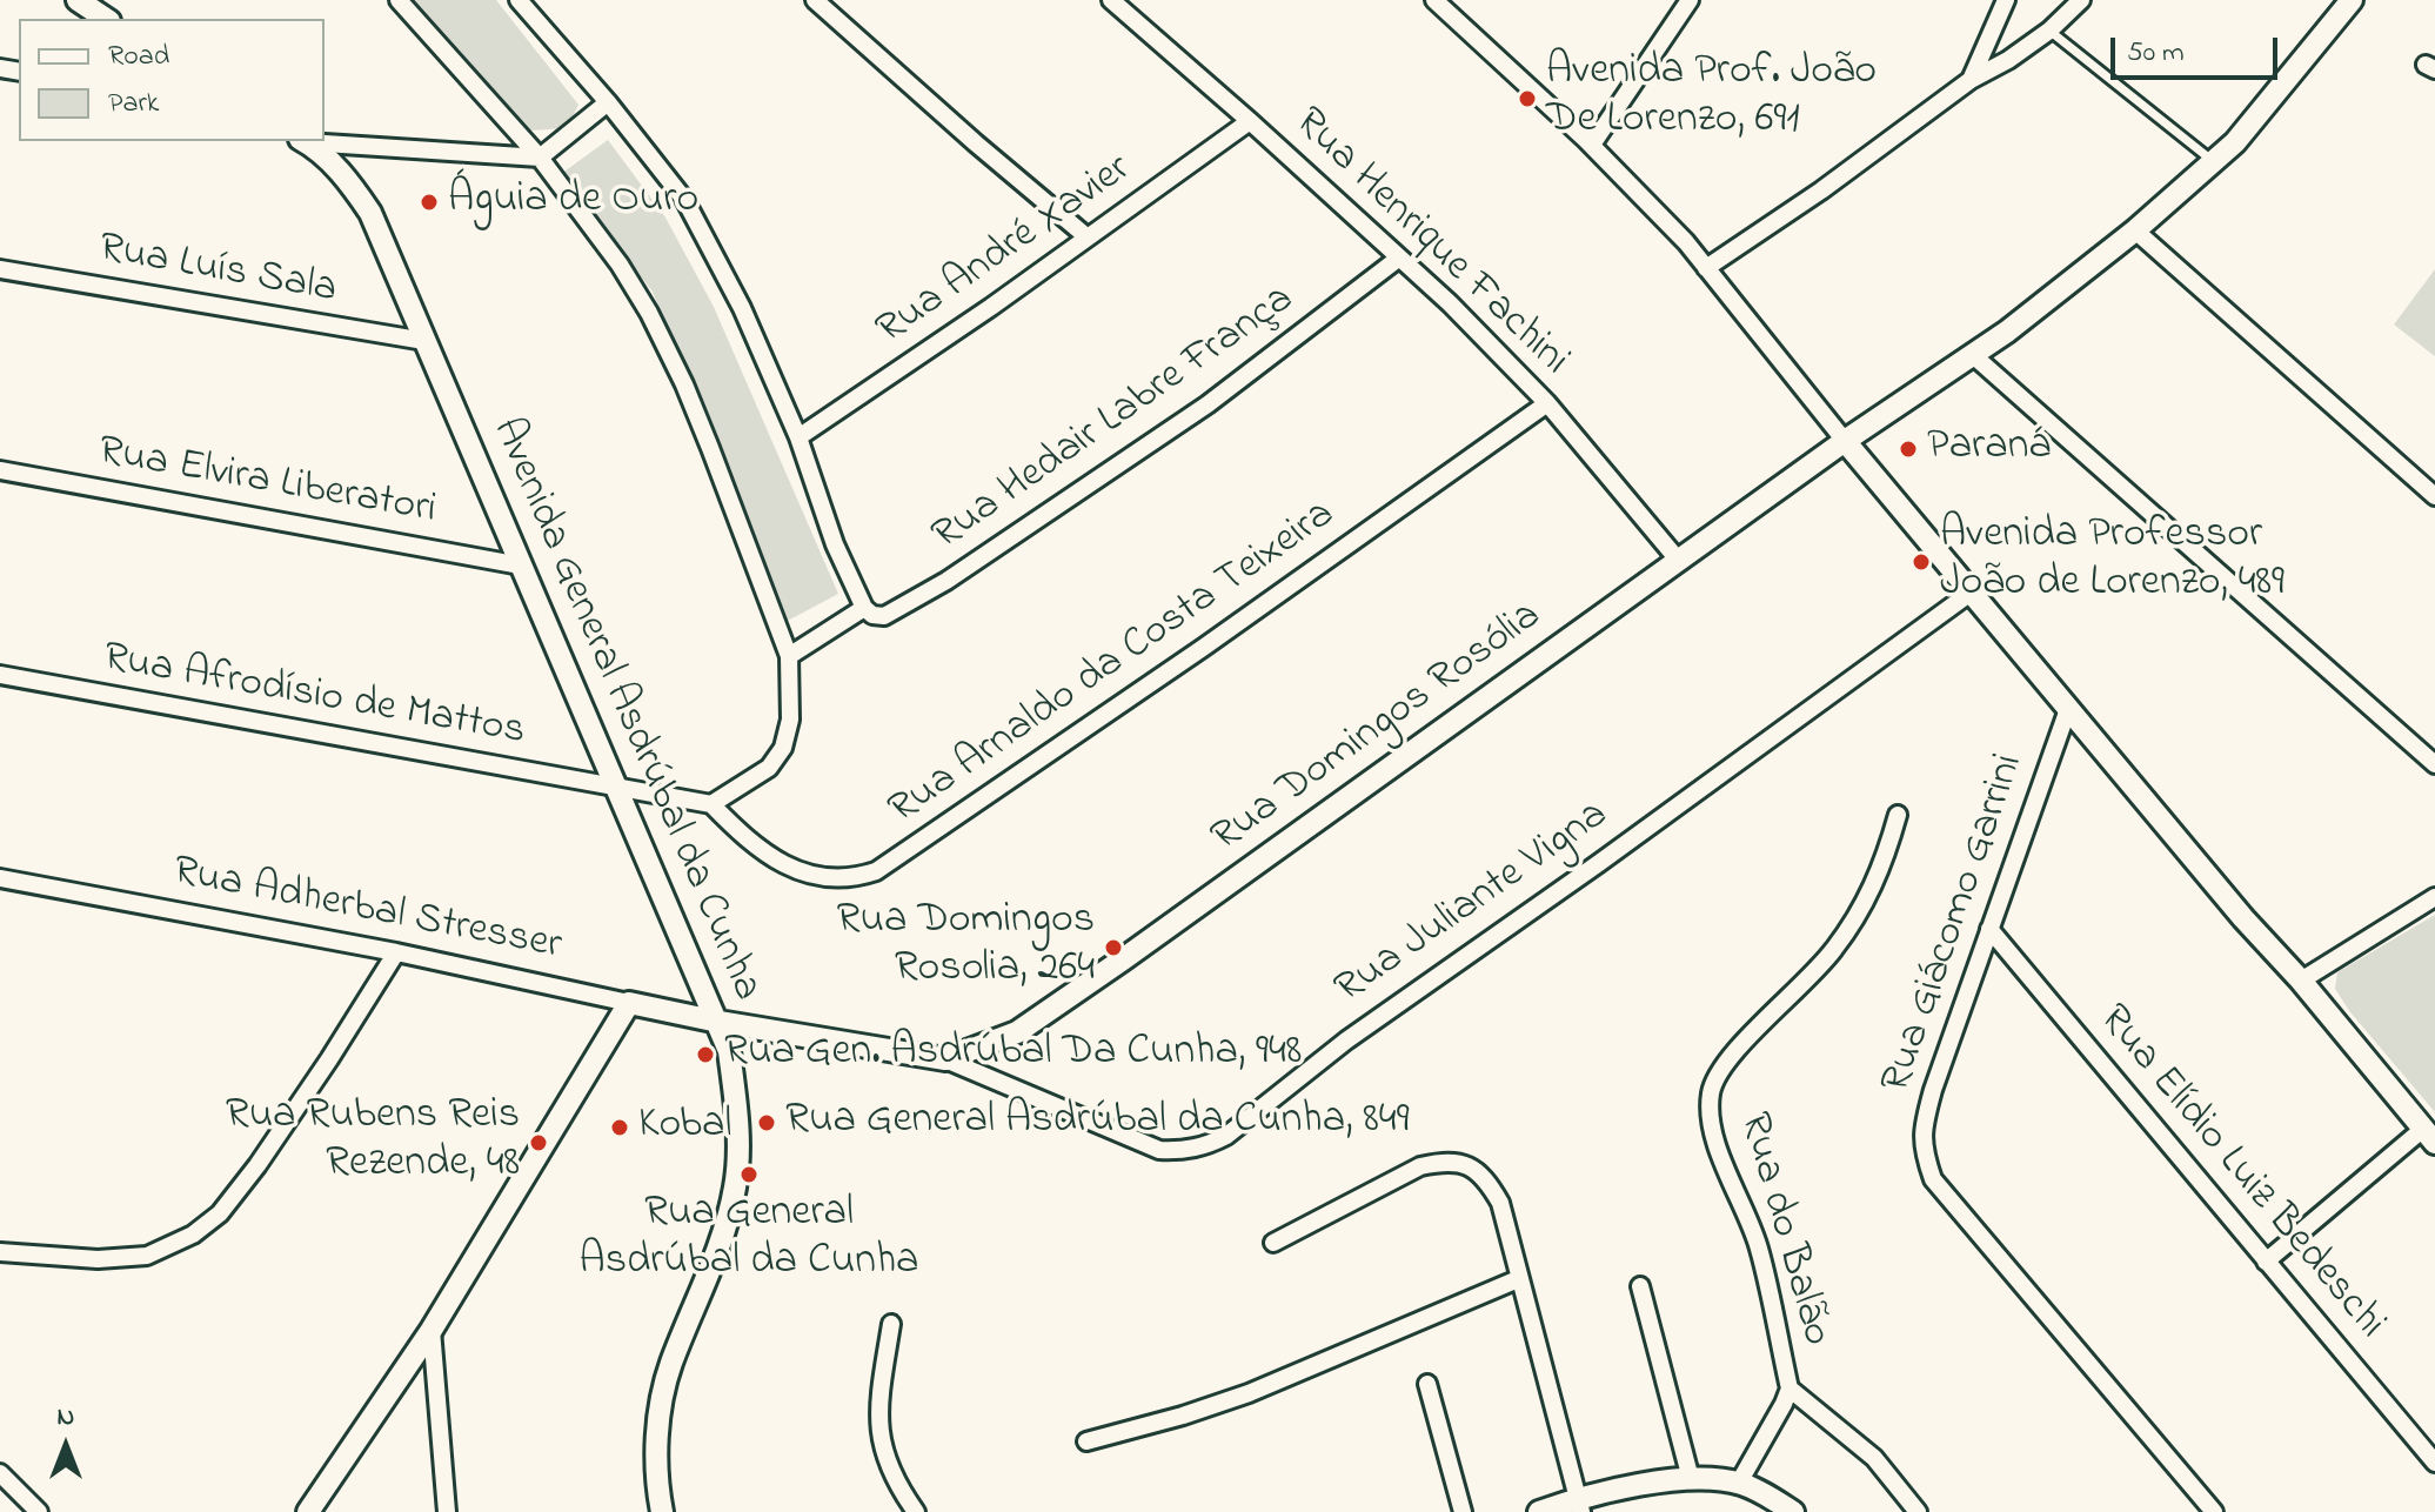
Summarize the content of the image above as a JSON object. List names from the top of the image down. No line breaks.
{"streets":{"street":["Rua Henrique Fachini","Rua André Xavier","Rua Luís Sala","Rua Hedair Labre França","Rua Elvira Liberatori","Rua Arnaldo da Costa Teixeira","Rua Afrodísio de Mattos","Avenida General Asdrúbal da Cunha","Rua Domingos Rosólia","Rua Juliante Vigna","Rua Adherbal Stresser","Rua Giácomo Garrini","Rua Elídio Luiz Bedeschi","Rua do Balão"]},"crossings":[["Rua Henrique Fachini","Rua André Xavier"],["Rua Henrique Fachini","Rua Hedair Labre França"],["Rua Henrique Fachini","Rua Arnaldo da Costa Teixeira"],["Rua Henrique Fachini","Rua Domingos Rosólia"],["Rua Luís Sala","Avenida General Asdrúbal da Cunha"],["Rua Elvira Liberatori","Avenida General Asdrúbal da Cunha"],["Rua Arnaldo da Costa Teixeira","Rua Afrodísio de Mattos"],["Rua Afrodísio de Mattos","Avenida General Asdrúbal da Cunha"],["Avenida General Asdrúbal da Cunha","Rua Juliante Vigna"],["Avenida General Asdrúbal da Cunha","Rua Adherbal Stresser"],["Rua Domingos Rosólia","Rua Juliante Vigna"],["Rua Juliante Vigna","Rua Adherbal Stresser"],["Rua Giácomo Garrini","Rua Elídio Luiz Bedeschi"]],"places":["Avenida Prof. João De Lorenzo, 691","Águia de Ouro","Paraná","Avenida Professor João de Lorenzo, 489","Rua Domingos Rosolia, 264","Rua Gen. Asdrúbal Da Cunha, 948","Rua General Asdrúbal da Cunha, 849","Kobal","Rua Rubens Reis Rezende, 48","Rua General Asdrúbal da Cunha"],"legend":["Road","Park"],"scale_bar":"50 m","north":"top"}
